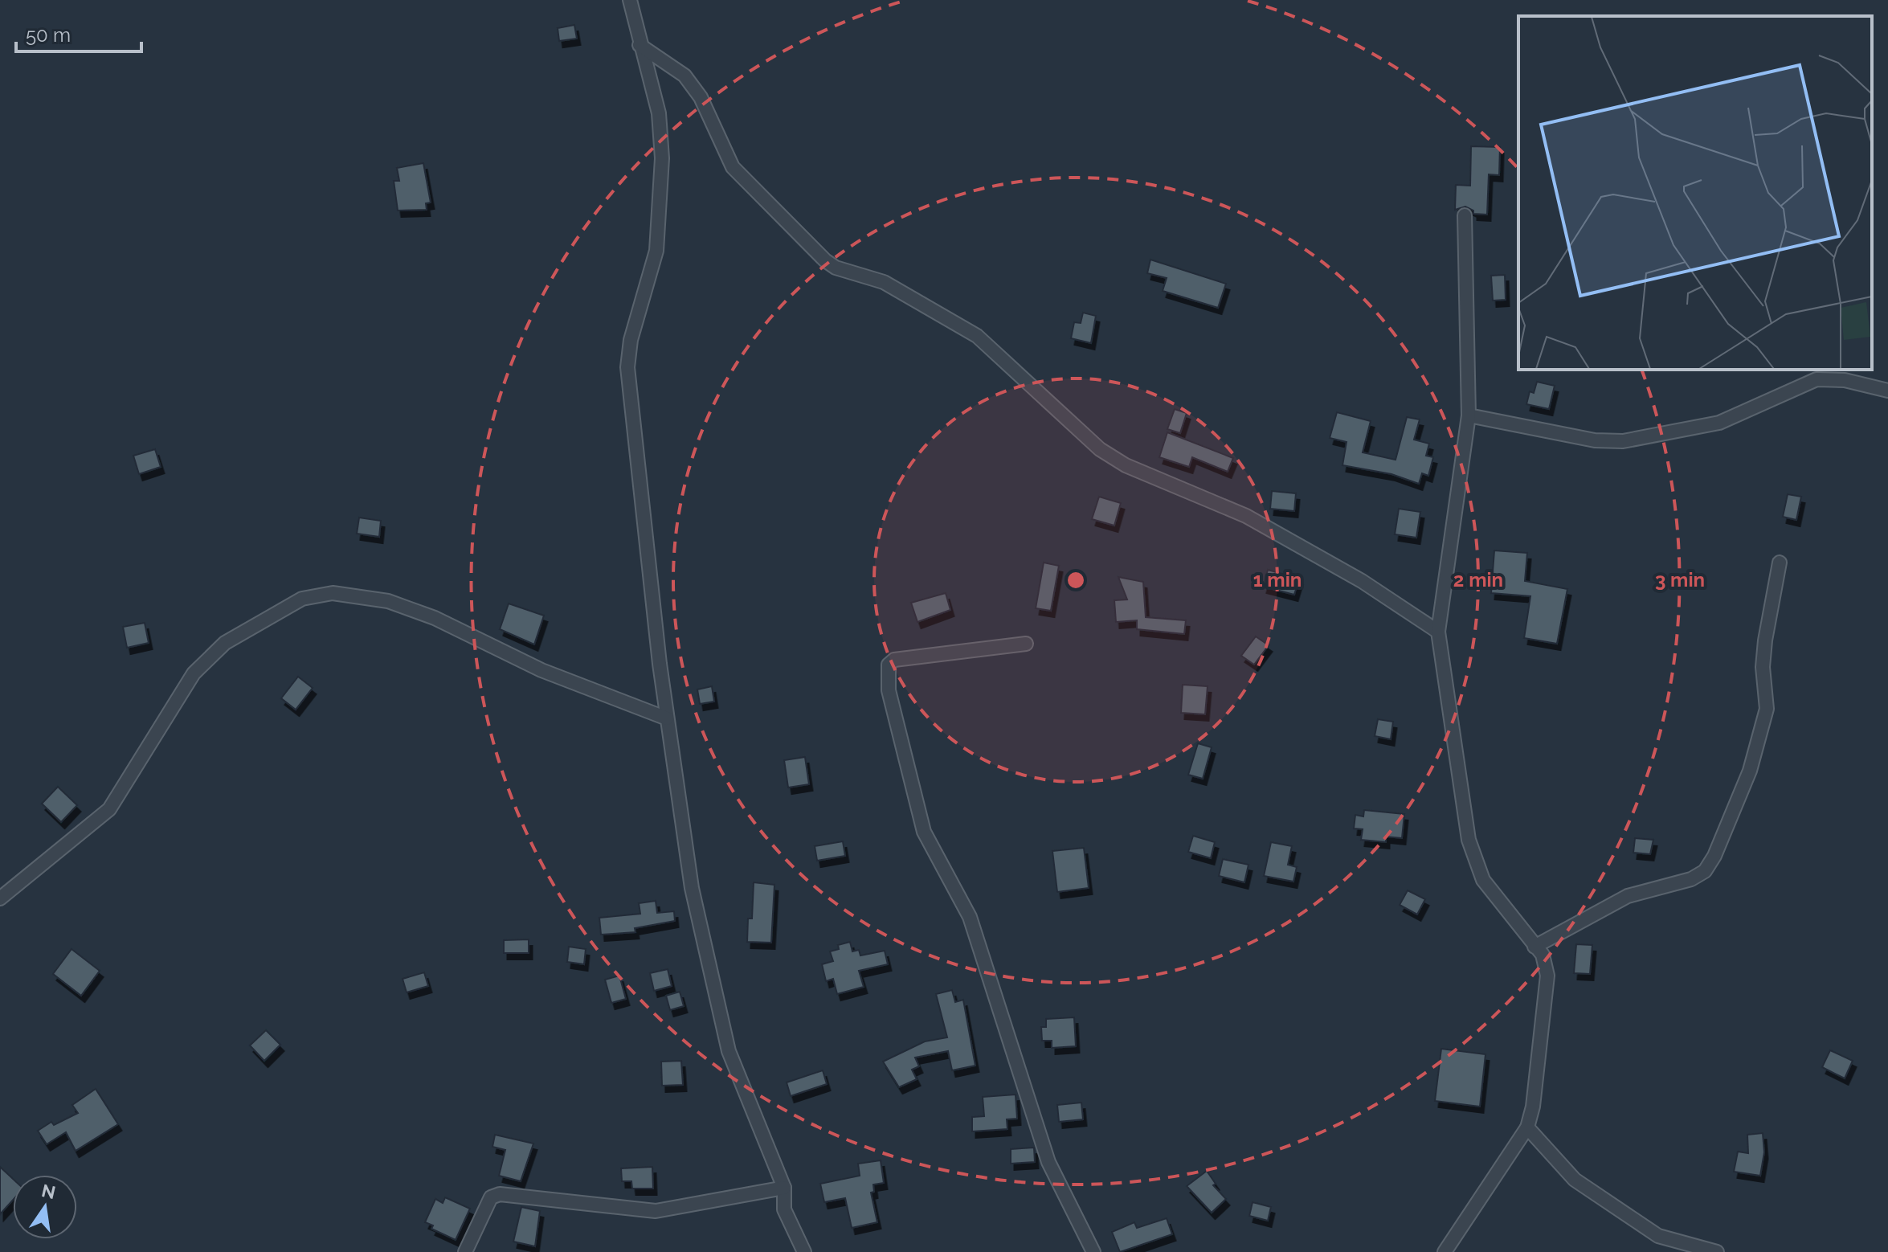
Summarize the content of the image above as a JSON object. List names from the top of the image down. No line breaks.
{"scale_bar":"50 m","north":"top","rings":["1 min","2 min","3 min"]}
